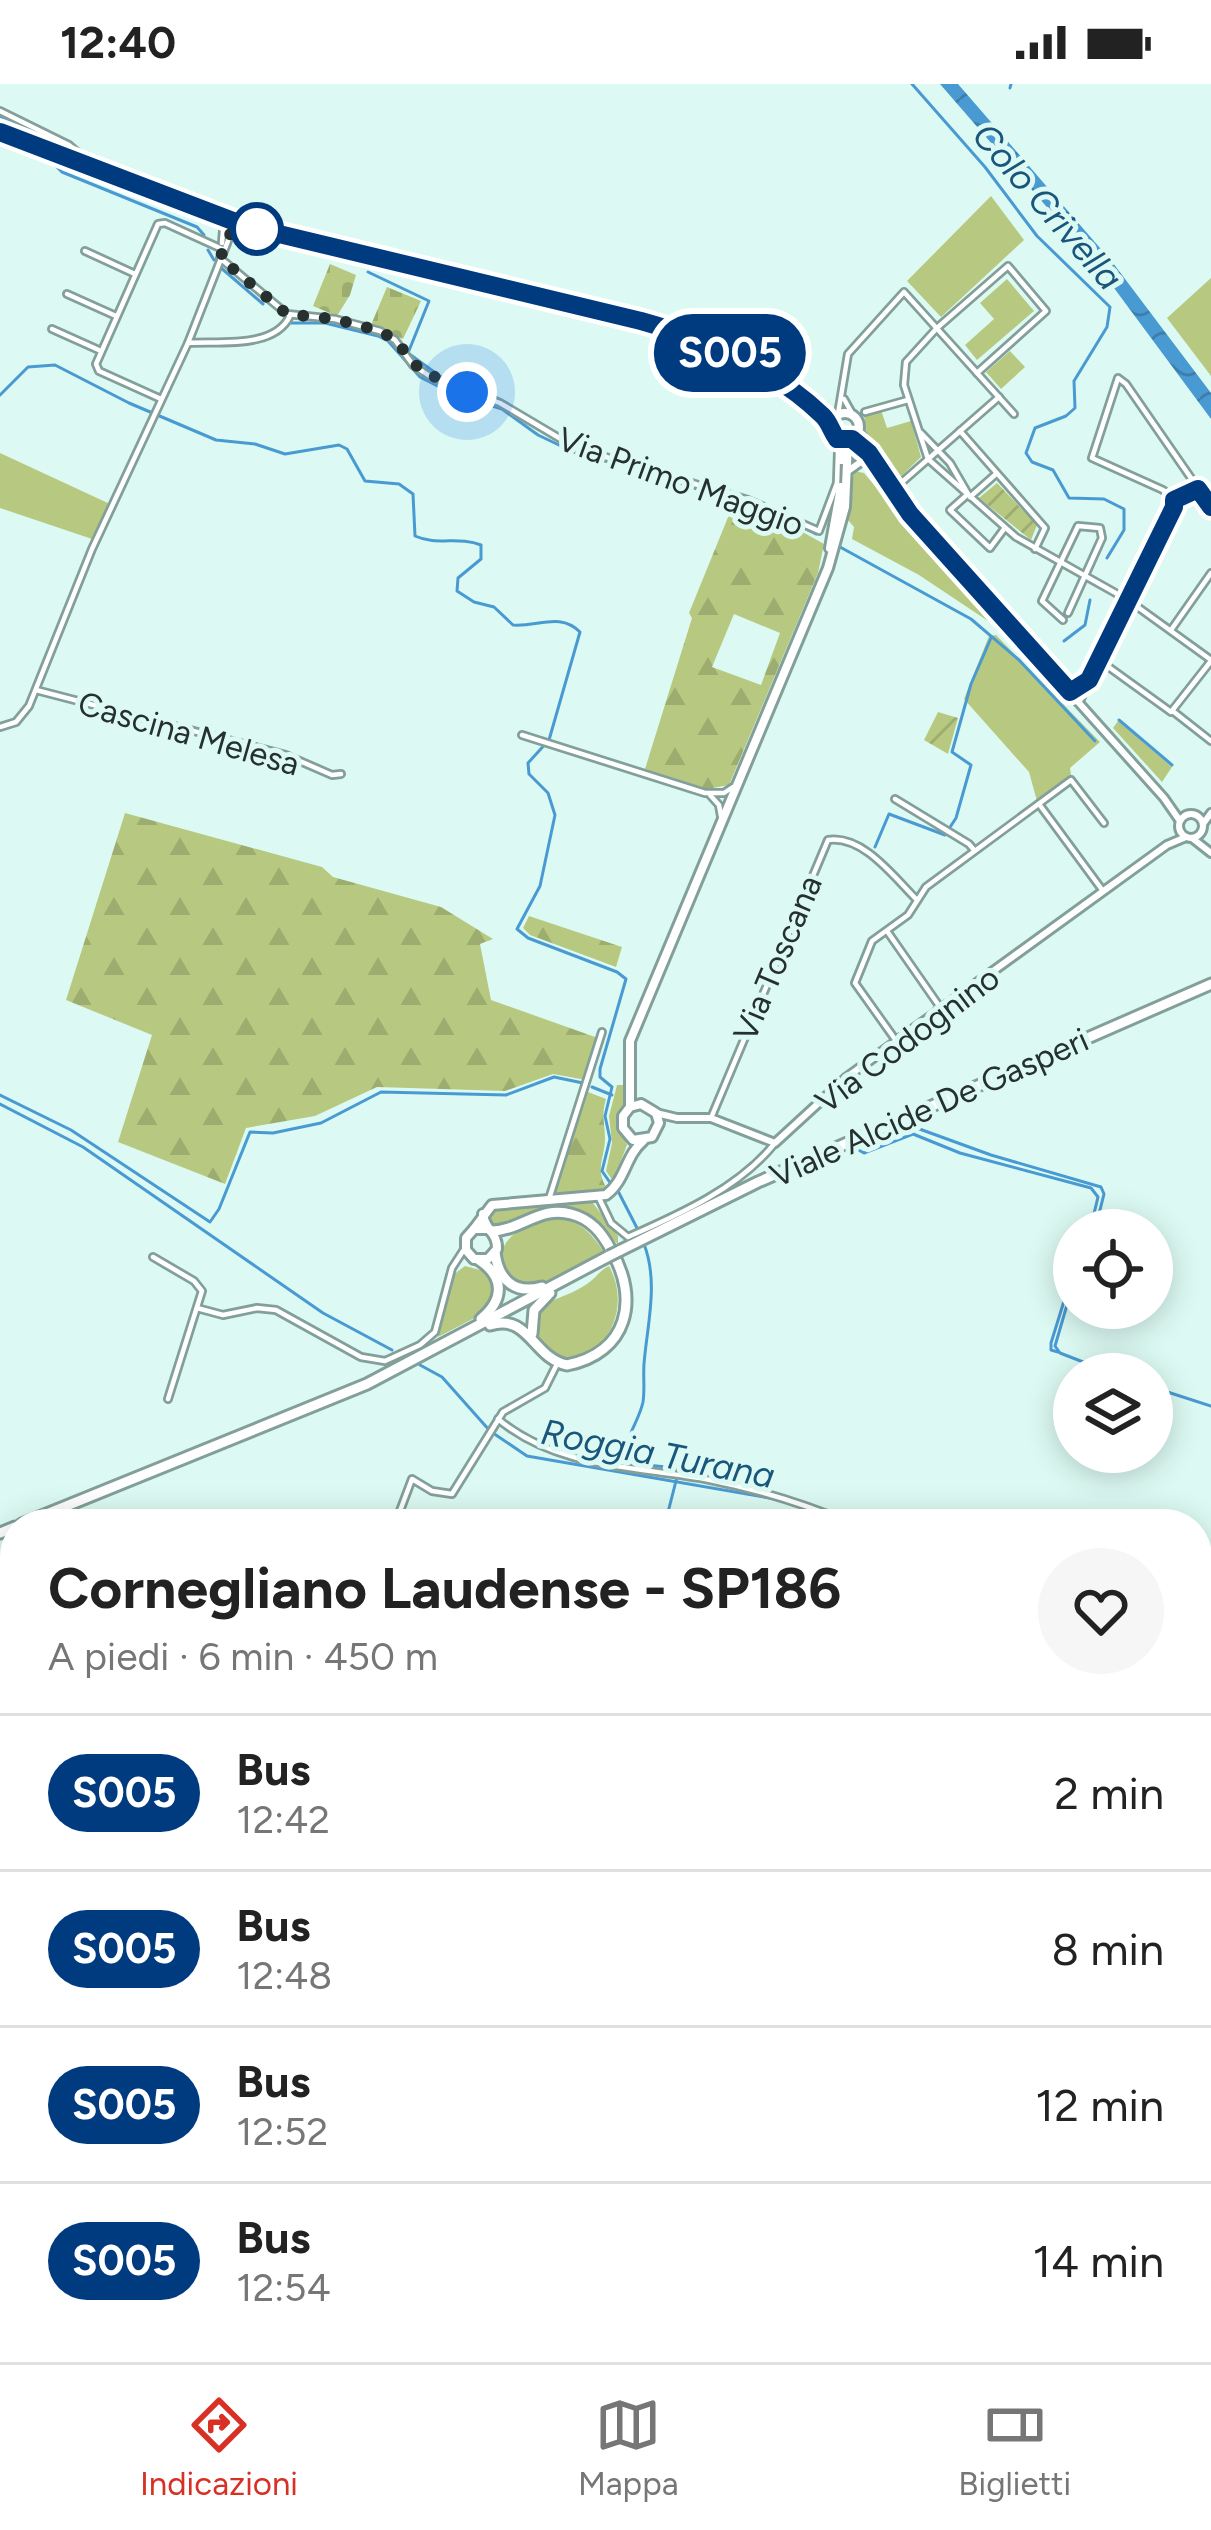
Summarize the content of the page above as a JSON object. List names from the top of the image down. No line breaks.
{"streets":{"main road":["Viale Alcide De Gasperi"],"street":["Via Primo Maggio","Cascina Melesa","Via Toscana","Via Codognino"]},"crossings":[["Via Codognino","Viale Alcide De Gasperi"]],"water":["Colo Crivella","Roggia Turana"],"lines":["bus line S005"],"page":{"status":"12:40","on_map":"S005","heading":["Cornegliano Laudense - SP186","A piedi · 6 min · 450 m"],"list":[{"mark":"S005","name":"Bus","note":"12:42","value":"2 min"},{"mark":"S005","name":"Bus","note":"12:48","value":"8 min"},{"mark":"S005","name":"Bus","note":"12:52","value":"12 min"},{"mark":"S005","name":"Bus","note":"12:54","value":"14 min"}],"tabs":["Indicazioni","Mappa","Biglietti"]}}
